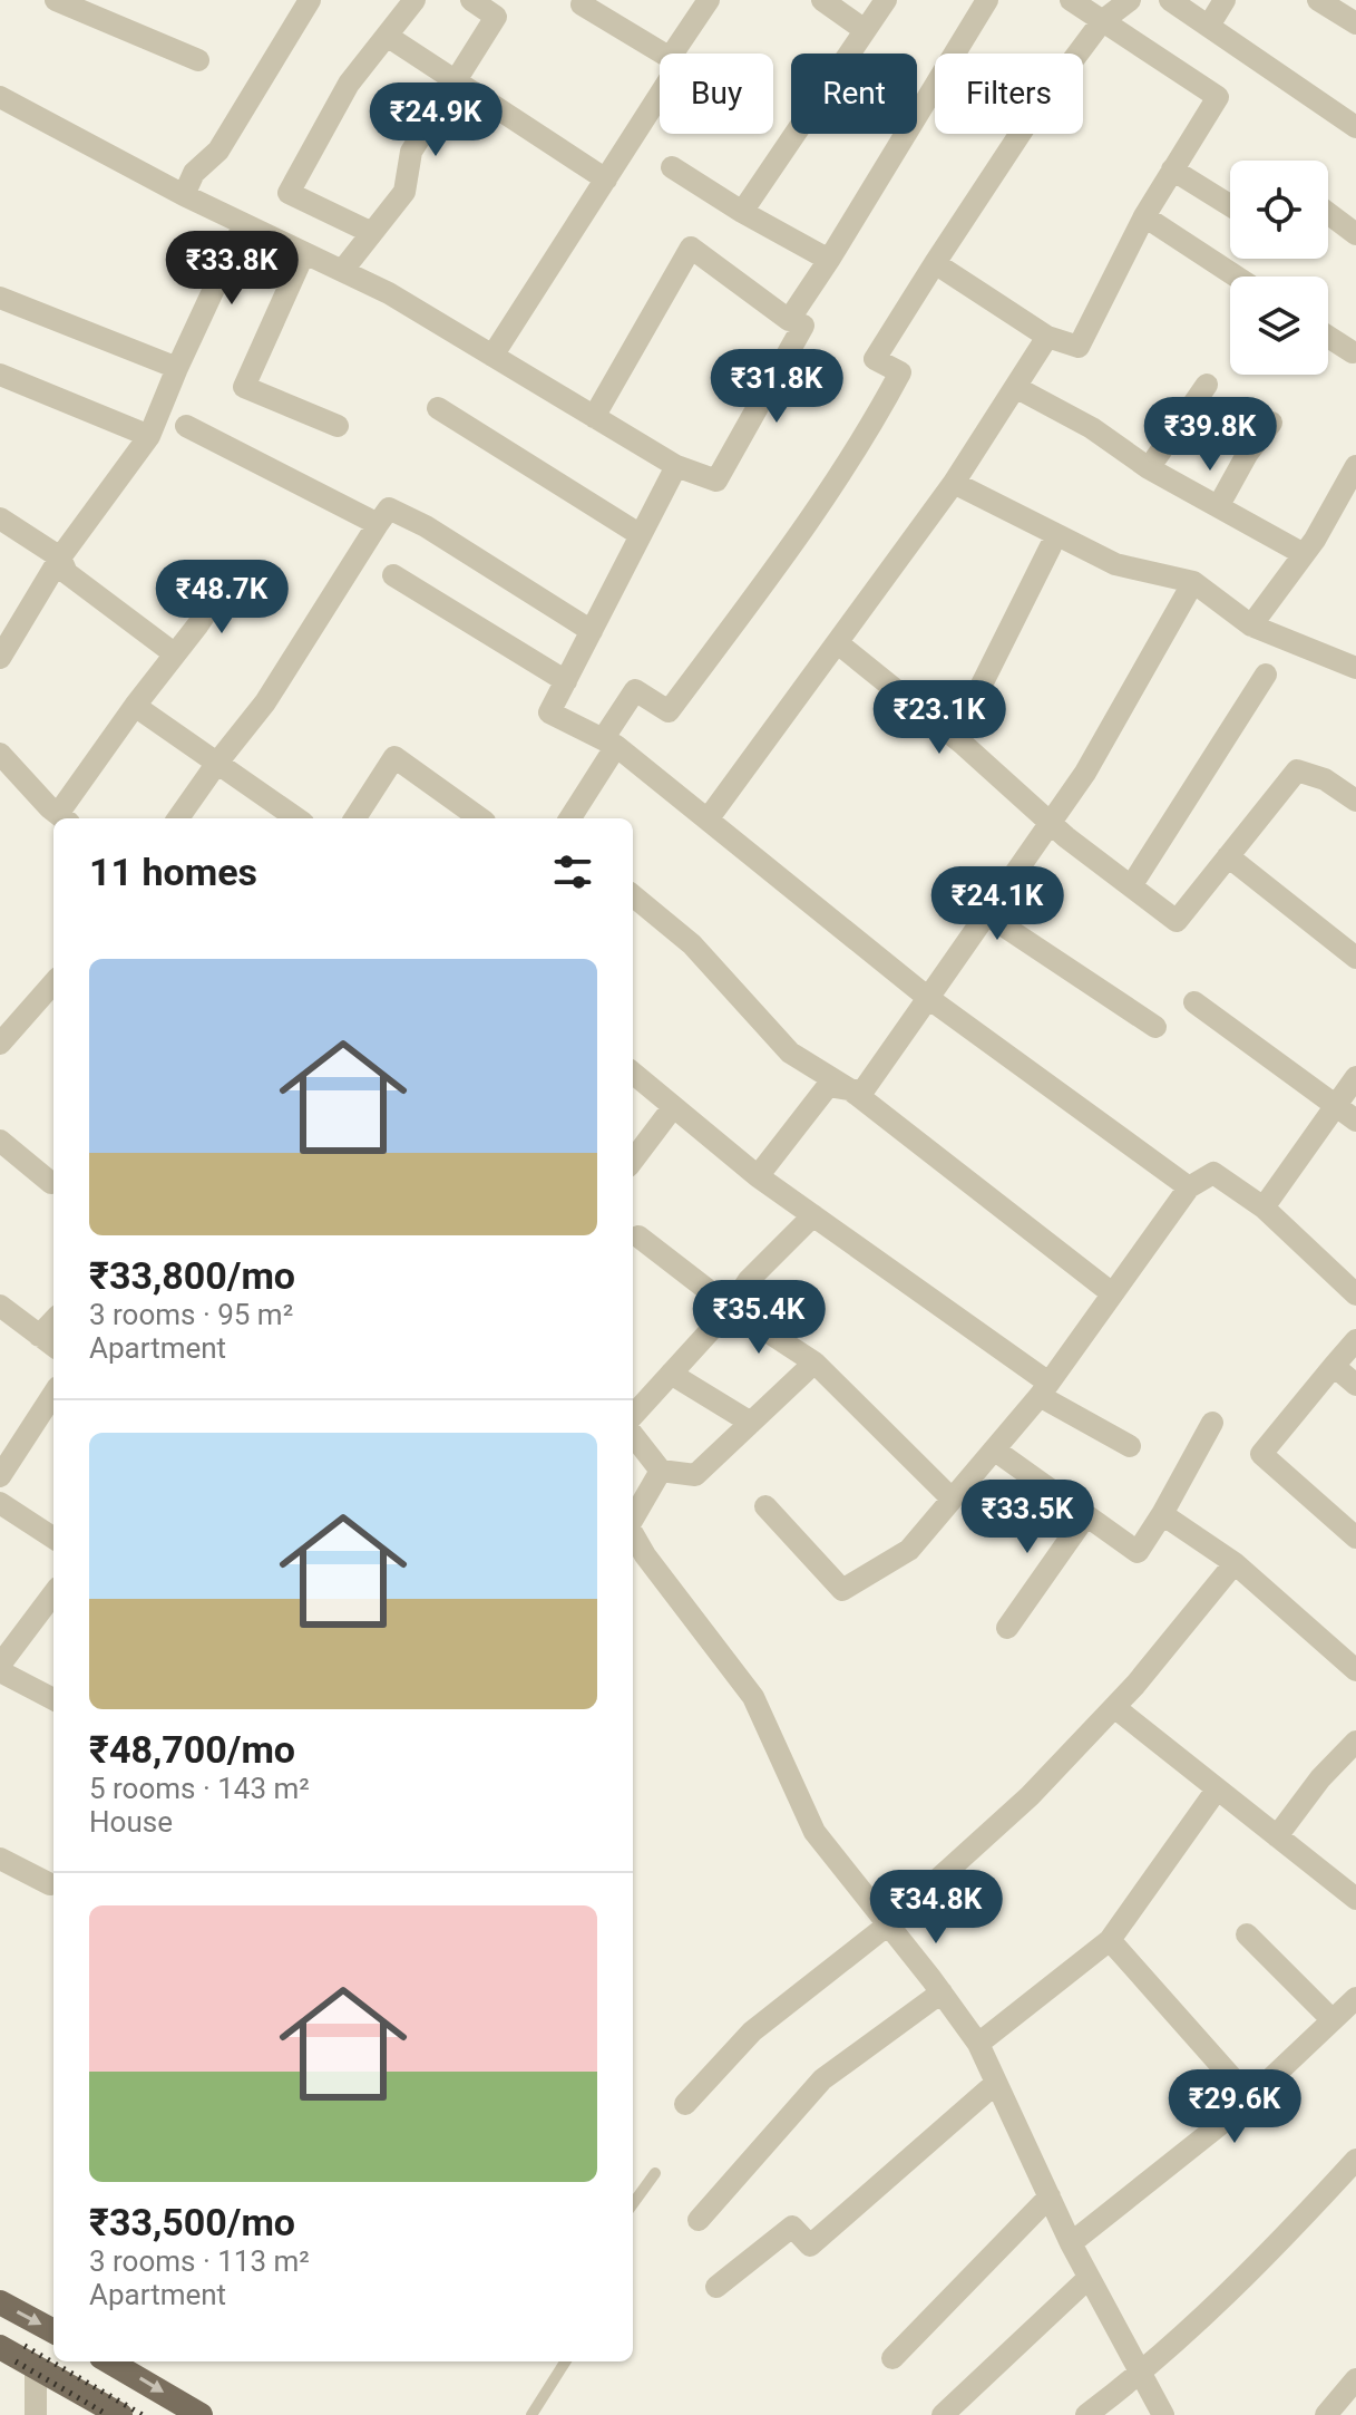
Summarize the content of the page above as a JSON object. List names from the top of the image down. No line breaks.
{"page":{"chip":["Buy","Rent","Filters"],"price":["₹24.9K","₹33.8K","₹31.8K","₹39.8K","₹48.7K","₹23.1K","₹24.1K","₹35.4K","₹33.5K","₹34.8K","₹29.6K"],"heading":"11 homes","list":[{"name":"₹33,800/mo","note":"3 rooms · 95 m² · Apartment"},{"name":"₹48,700/mo","note":"5 rooms · 143 m² · House"},{"name":"₹33,500/mo","note":"3 rooms · 113 m² · Apartment"}]}}
